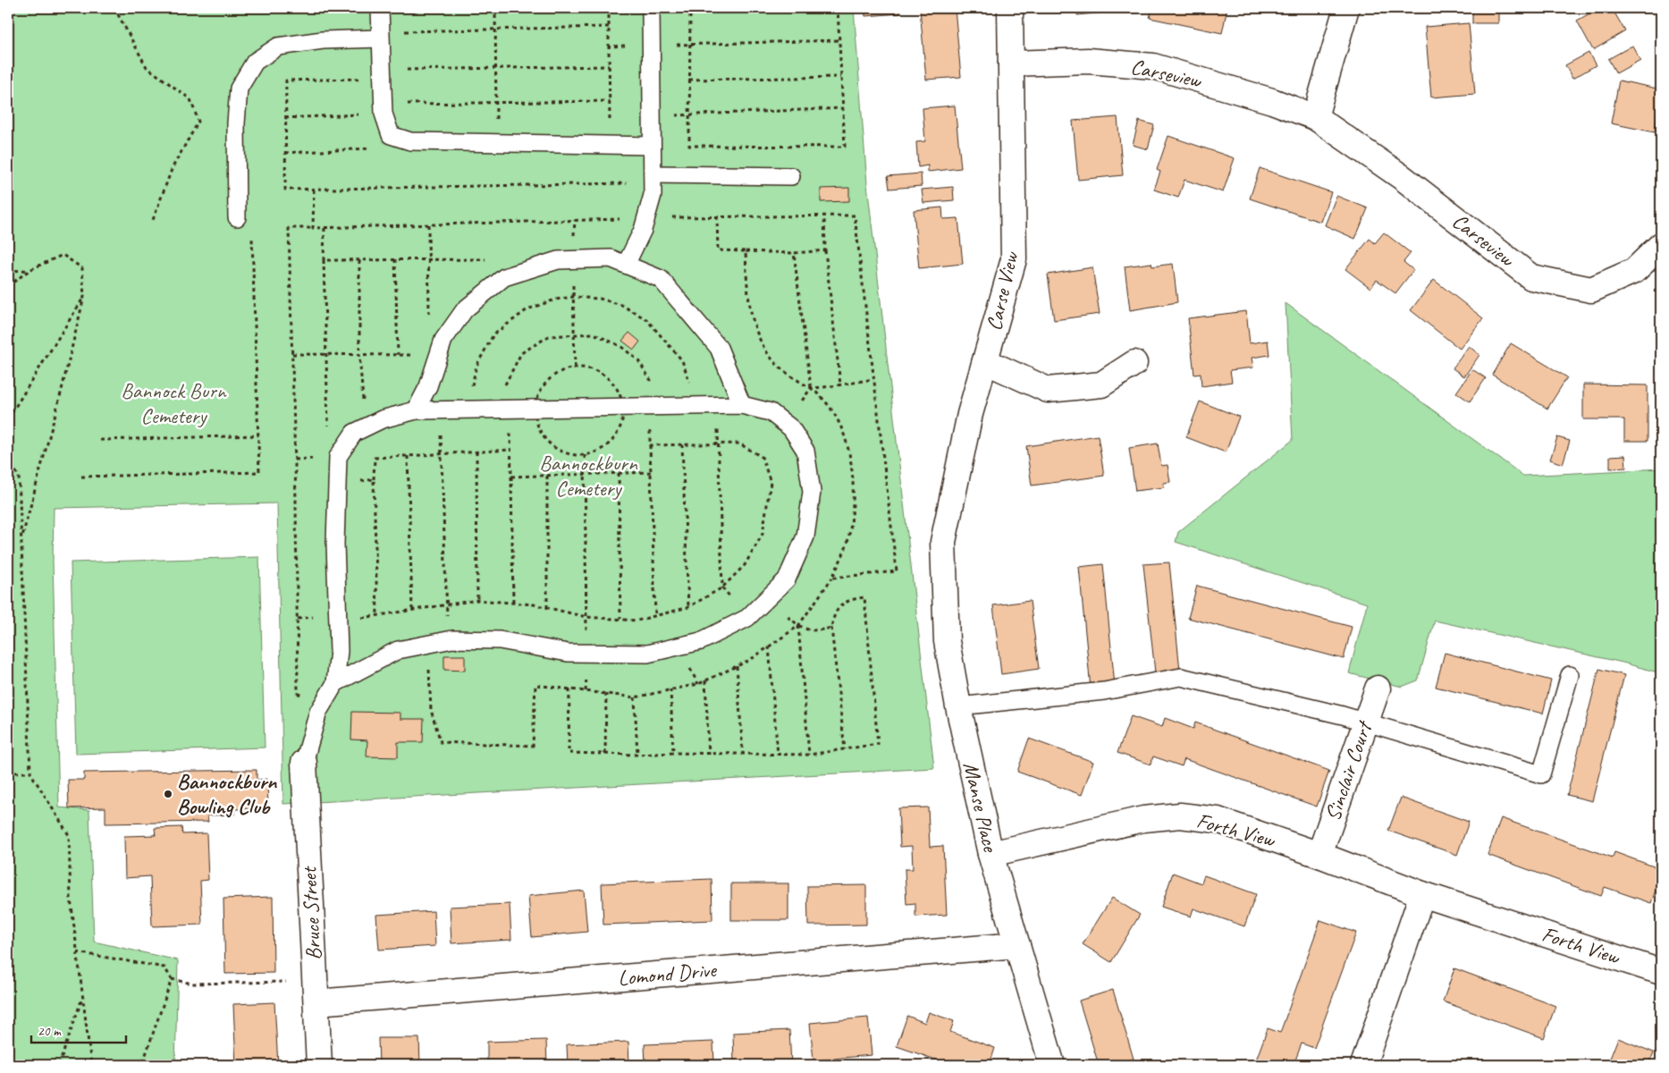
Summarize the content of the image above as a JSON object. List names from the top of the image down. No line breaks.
{"streets":{"street":["Carseview","Carse View","Sinclair Court","Manse Place","Forth View","Bruce Street","Lomond Drive"]},"crossings":[["Carseview","Carse View"],["Carse View","Manse Place"],["Sinclair Court","Forth View"],["Manse Place","Forth View"],["Manse Place","Lomond Drive"],["Bruce Street","Lomond Drive"]],"parks":["Bannock Burn Cemetery","Bannockburn Cemetery"],"places":["Bannockburn Bowling Club"],"scale_bar":"20 m"}
